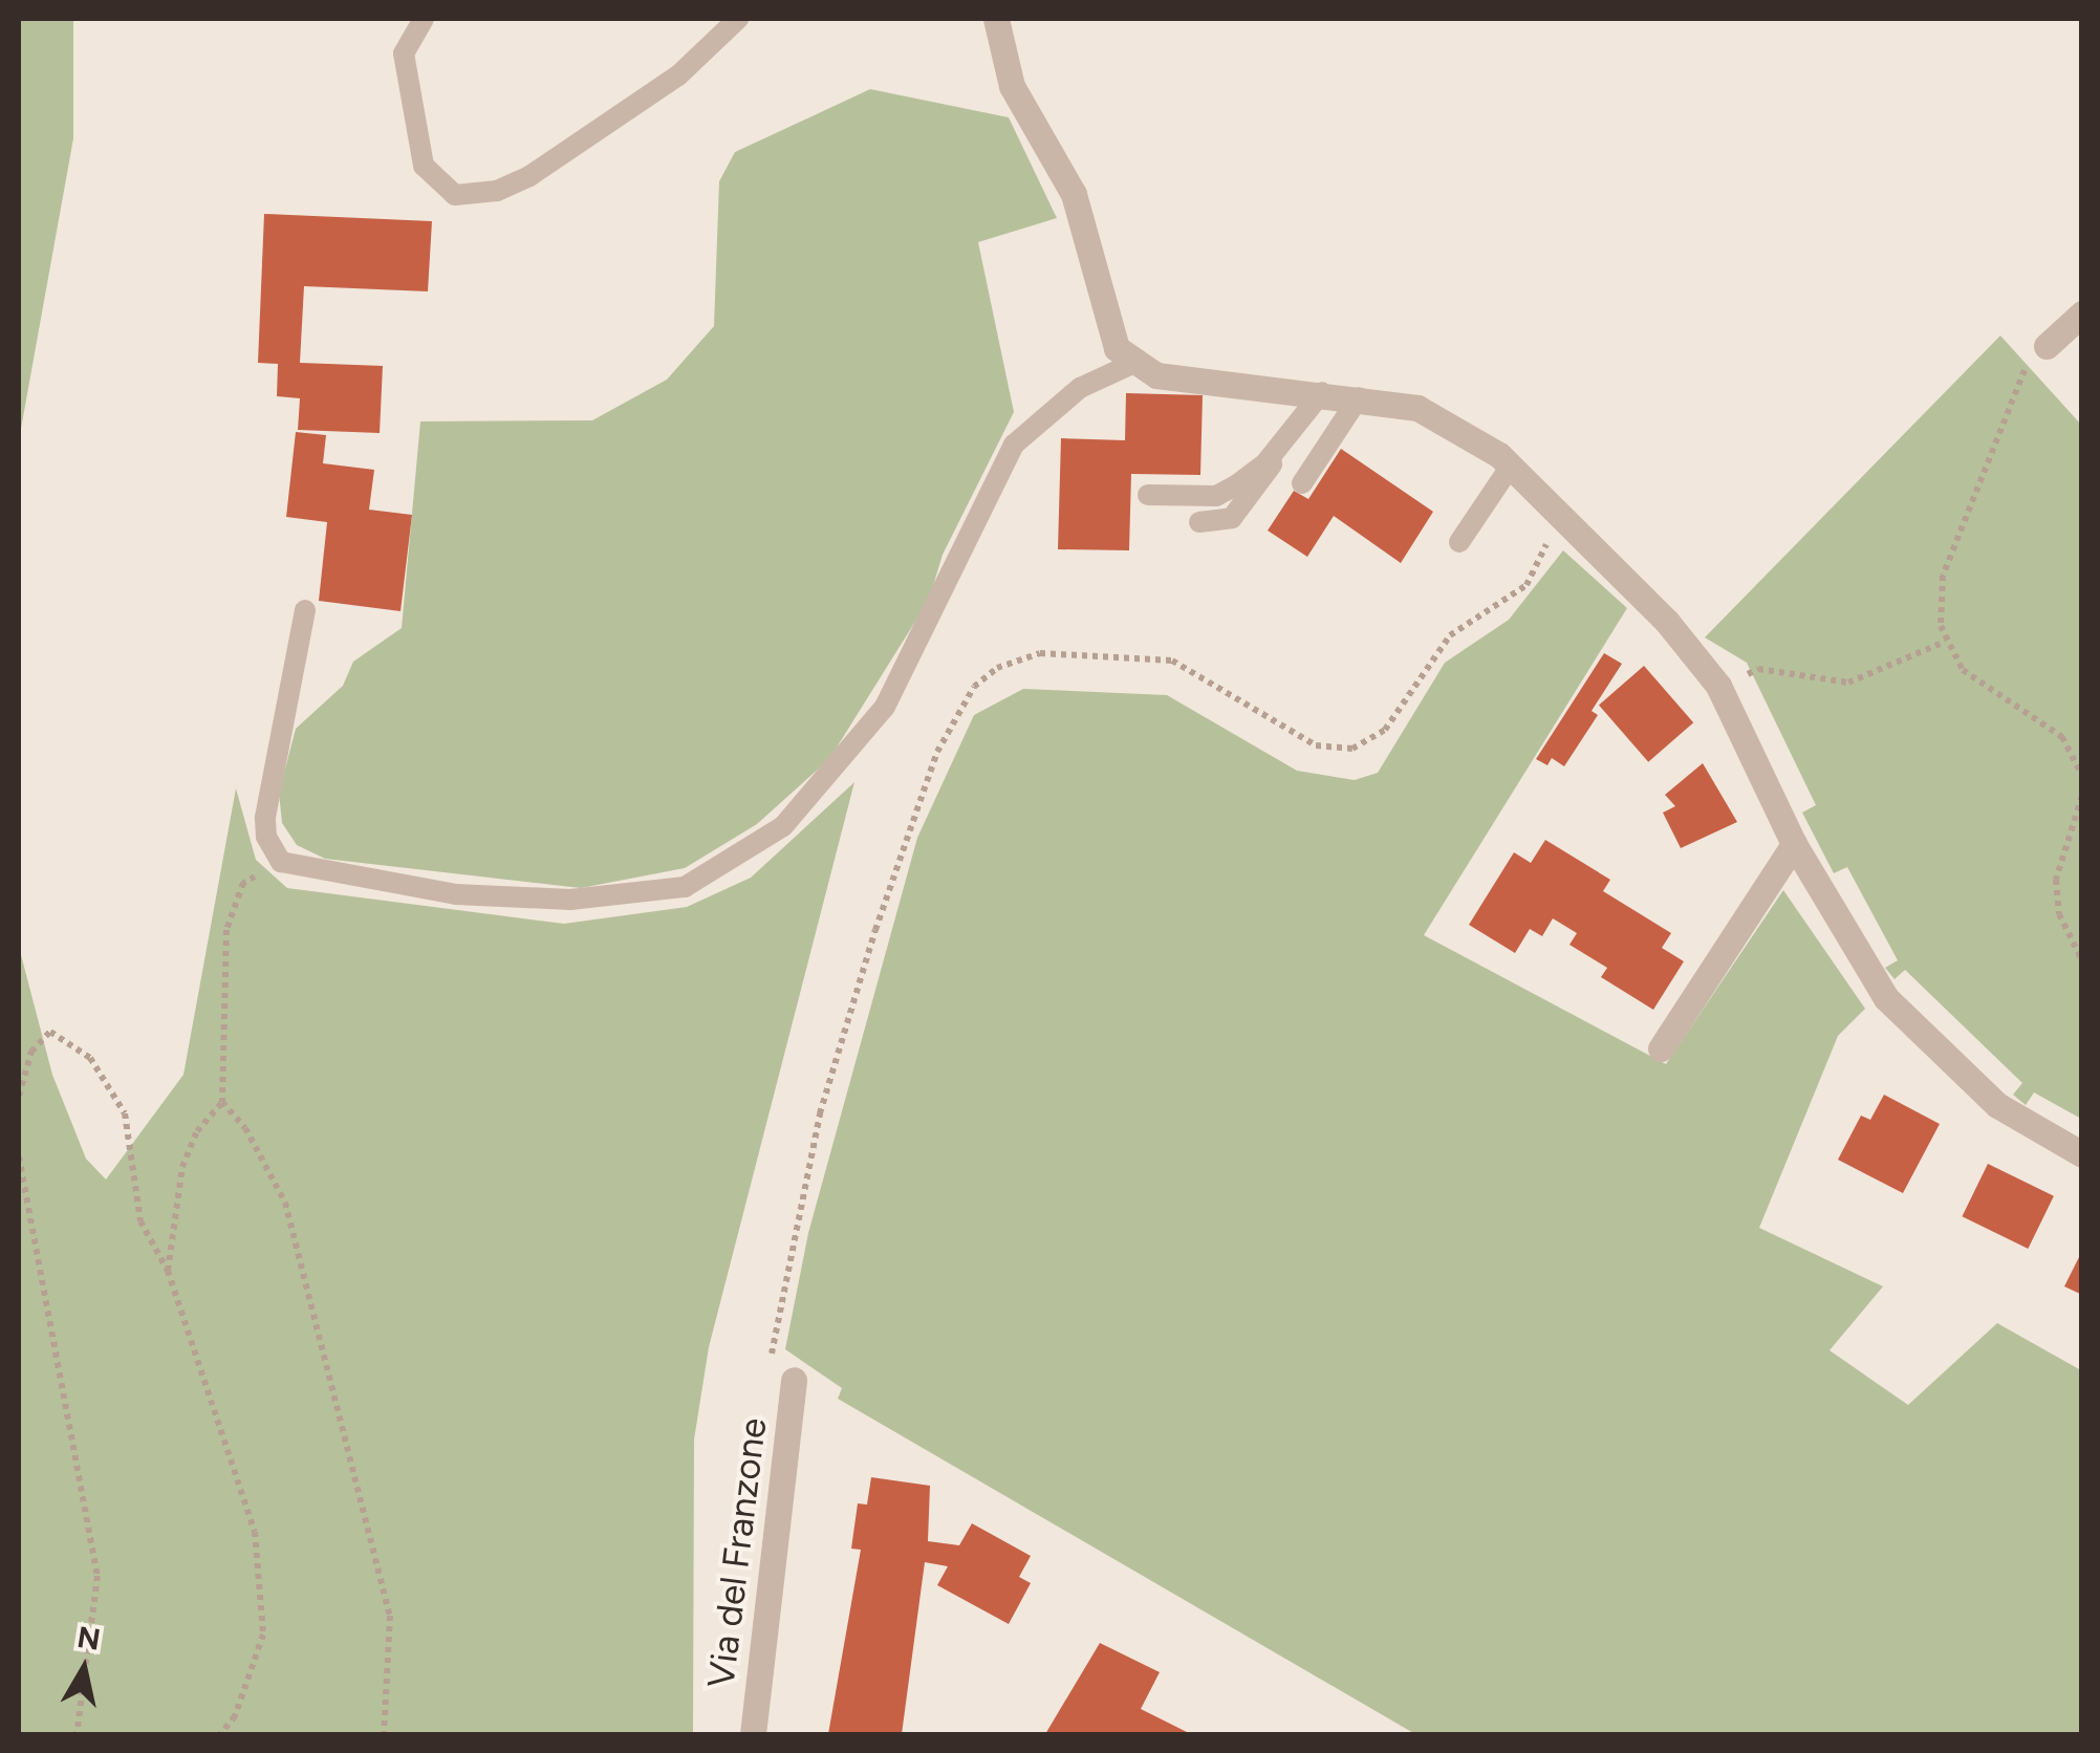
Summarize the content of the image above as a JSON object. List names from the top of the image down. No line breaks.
{"streets":{"street":["Via del Franzone"]},"north":"top"}
